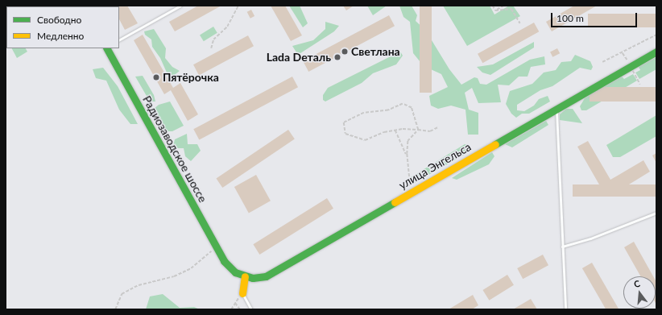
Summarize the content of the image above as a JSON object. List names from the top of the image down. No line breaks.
{"streets":{"street":["Радиозаводское шоссе","улица Энгельса"]},"crossings":[["Радиозаводское шоссе","улица Энгельса"]],"places":["Светлана","Lada Dеталь","Пятёрочка"],"legend":["Свободно","Медленно"],"scale_bar":"100 m","north":"top"}
